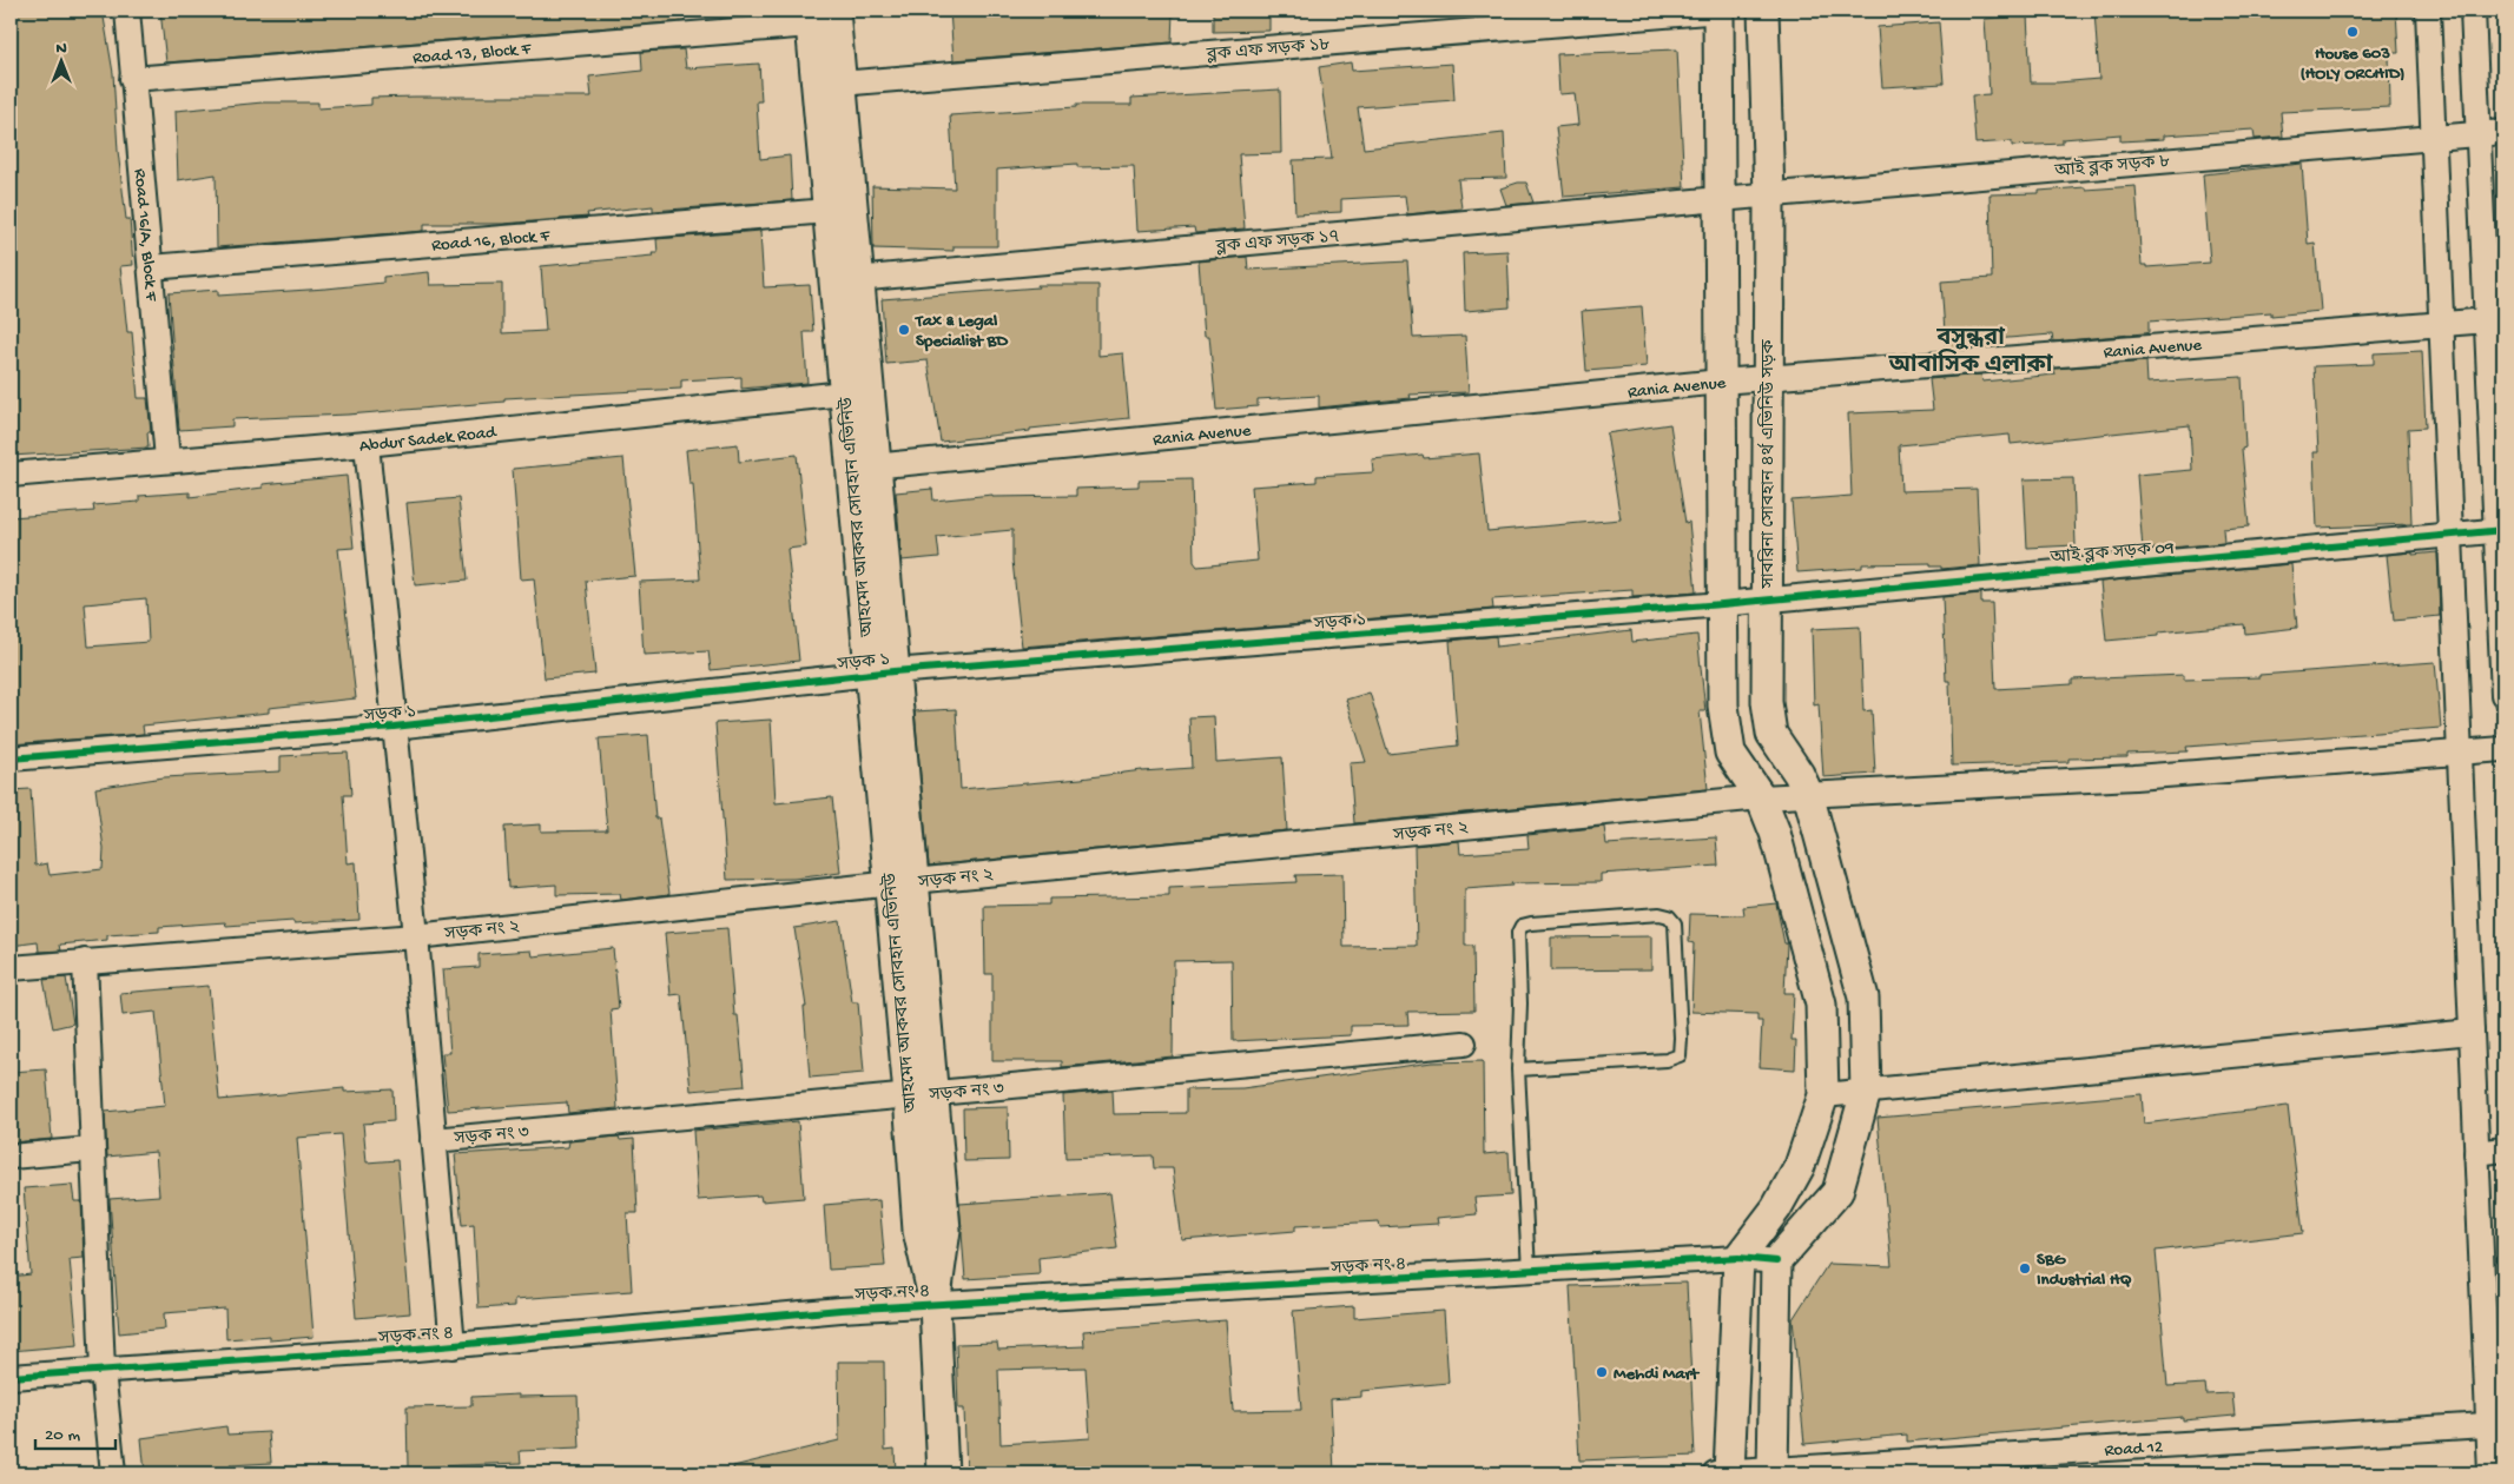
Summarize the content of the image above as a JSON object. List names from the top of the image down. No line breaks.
{"streets":{"street":["ব্লক এফ সড়ক ১৮","Road 13, Block F","আই ব্লক সড়ক ৮","Road 16/A, Block F","Road 16, Block F","ব্লক এফ সড়ক ১৭","Rania Avenue","Abdur Sadek Road","সাবরিনা সোবহান ৪র্থ এভিনিউ সড়ক","আহমেদ আকবর সোবহান এভিনিউ","আই ব্লক সড়ক 09","সড়ক ১","সড়ক নং ২","সড়ক নং ৩","সড়ক নং ৪","Road 12"]},"crossings":[["ব্লক এফ সড়ক ১৮","আহমেদ আকবর সোবহান এভিনিউ"],["Road 13, Block F","Road 16/A, Block F"],["Road 13, Block F","আহমেদ আকবর সোবহান এভিনিউ"],["আই ব্লক সড়ক ৮","ব্লক এফ সড়ক ১৭"],["আই ব্লক সড়ক ৮","সাবরিনা সোবহান ৪র্থ এভিনিউ সড়ক"],["Road 16/A, Block F","Road 16, Block F"],["Road 16/A, Block F","Abdur Sadek Road"],["Road 16, Block F","আহমেদ আকবর সোবহান এভিনিউ"],["ব্লক এফ সড়ক ১৭","আহমেদ আকবর সোবহান এভিনিউ"],["Rania Avenue","সাবরিনা সোবহান ৪র্থ এভিনিউ সড়ক"],["Rania Avenue","আহমেদ আকবর সোবহান এভিনিউ"],["Abdur Sadek Road","আহমেদ আকবর সোবহান এভিনিউ"],["সাবরিনা সোবহান ৪র্থ এভিনিউ সড়ক","আই ব্লক সড়ক 09"],["সাবরিনা সোবহান ৪র্থ এভিনিউ সড়ক","সড়ক নং ২"],["সাবরিনা সোবহান ৪র্থ এভিনিউ সড়ক","সড়ক নং ৪"],["আহমেদ আকবর সোবহান এভিনিউ","সড়ক ১"],["আহমেদ আকবর সোবহান এভিনিউ","সড়ক নং ২"],["আহমেদ আকবর সোবহান এভিনিউ","সড়ক নং ৩"],["আহমেদ আকবর সোবহান এভিনিউ","সড়ক নং ৪"],["আই ব্লক সড়ক 09","সড়ক ১"]],"districts":["বসুন্ধরা আবাসিক এলাকা"],"places":["House 603 (HOLY ORCHID)","Tax & Legal Specialist BD","SBG Industrial HQ","Mehdi Mart"],"scale_bar":"20 m","north":"top"}
